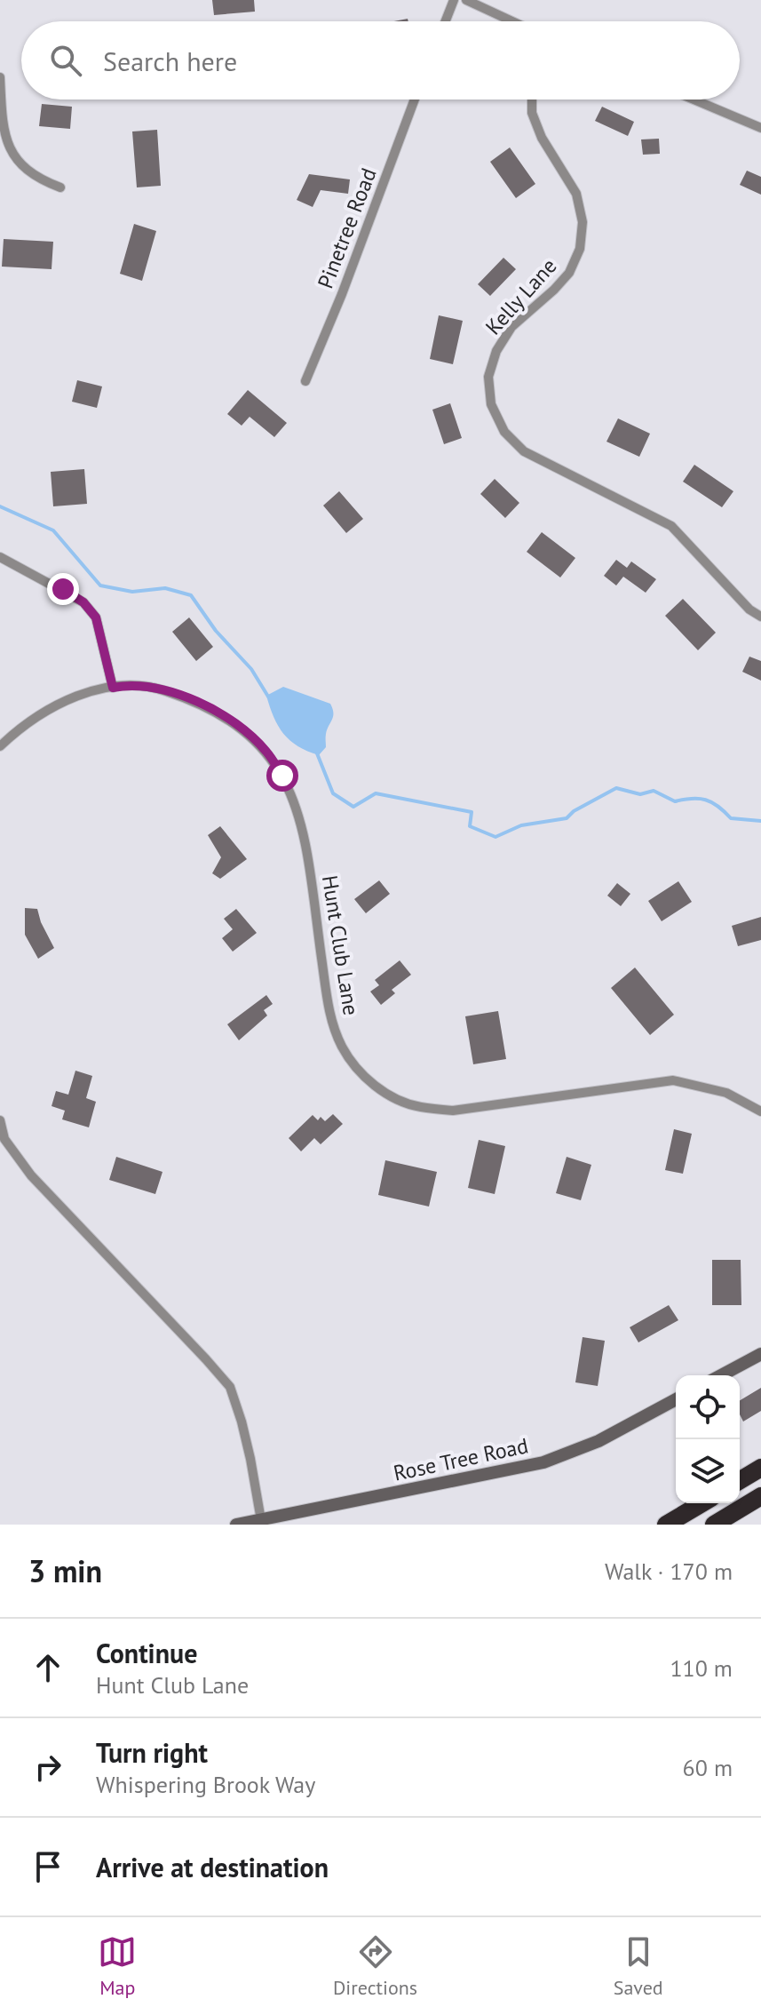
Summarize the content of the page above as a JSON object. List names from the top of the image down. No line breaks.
{"streets":{"street":["Pinetree Road","Kelly Lane","Hunt Club Lane","Rose Tree Road"]},"page":{"search":"Search here","heading":["3 min","Walk · 170 m"],"list":[["Continue","Hunt Club Lane","110 m"],["Turn right","Whispering Brook Way","60 m"],"Arrive at destination"],"nav":["Map","Directions","Saved"]}}
